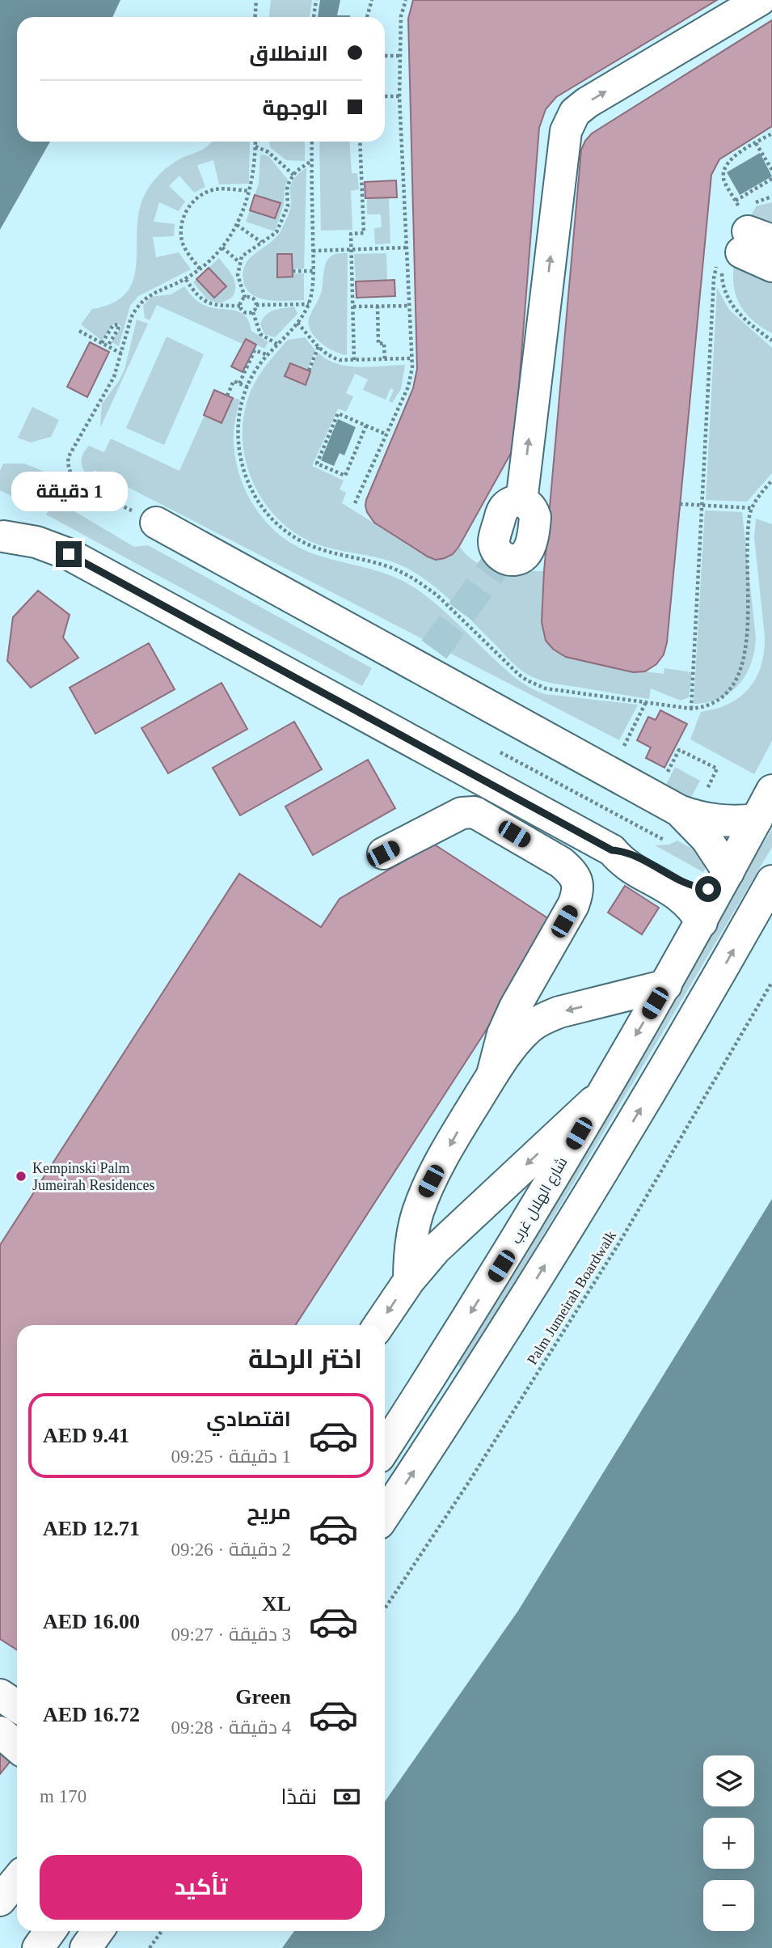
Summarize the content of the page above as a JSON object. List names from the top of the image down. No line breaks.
{"streets":{"main road":["شارع الهلال غرب"],"path":["Palm Jumeirah Boardwalk"]},"places":["Kempinski Palm Jumeirah Residences"],"page":{"banner":["الانطلاق","الوجهة"],"bubble":"1 دقيقة","heading":"اختر الرحلة","list":[{"name":"اقتصادي","note":"1 دقيقة · 09:25","value":"AED 9.41"},{"name":"مريح","note":"2 دقيقة · 09:26","value":"AED 12.71"},{"name":"XL","note":"3 دقيقة · 09:27","value":"AED 16.00"},{"name":"Green","note":"4 دقيقة · 09:28","value":"AED 16.72"}],"map_buttons":["+","−"],"pay":["نقدًا","170 m"],"buttons":"تأكيد"}}
